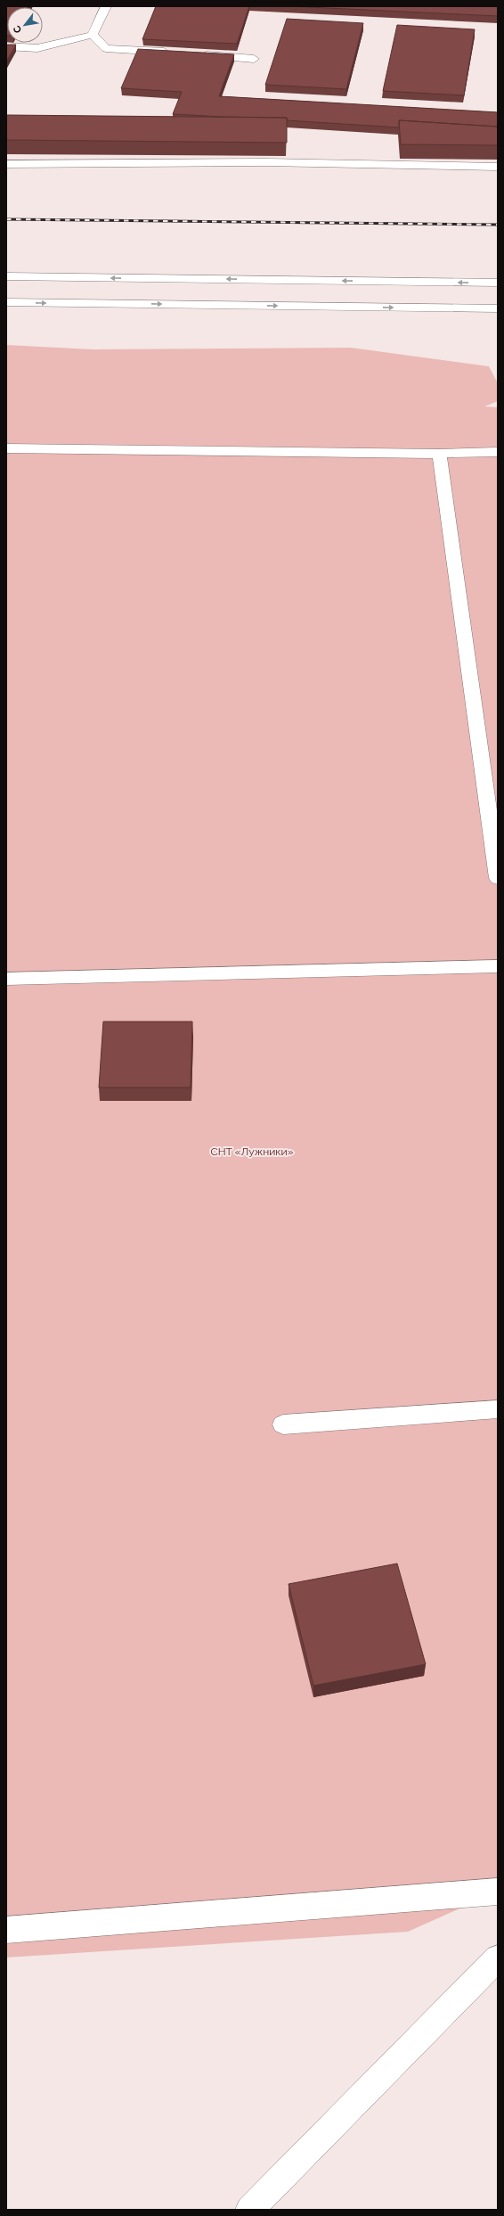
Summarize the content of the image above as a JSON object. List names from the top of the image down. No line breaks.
{"parks":["СНТ «Лужники»"],"north":"bottom left"}
